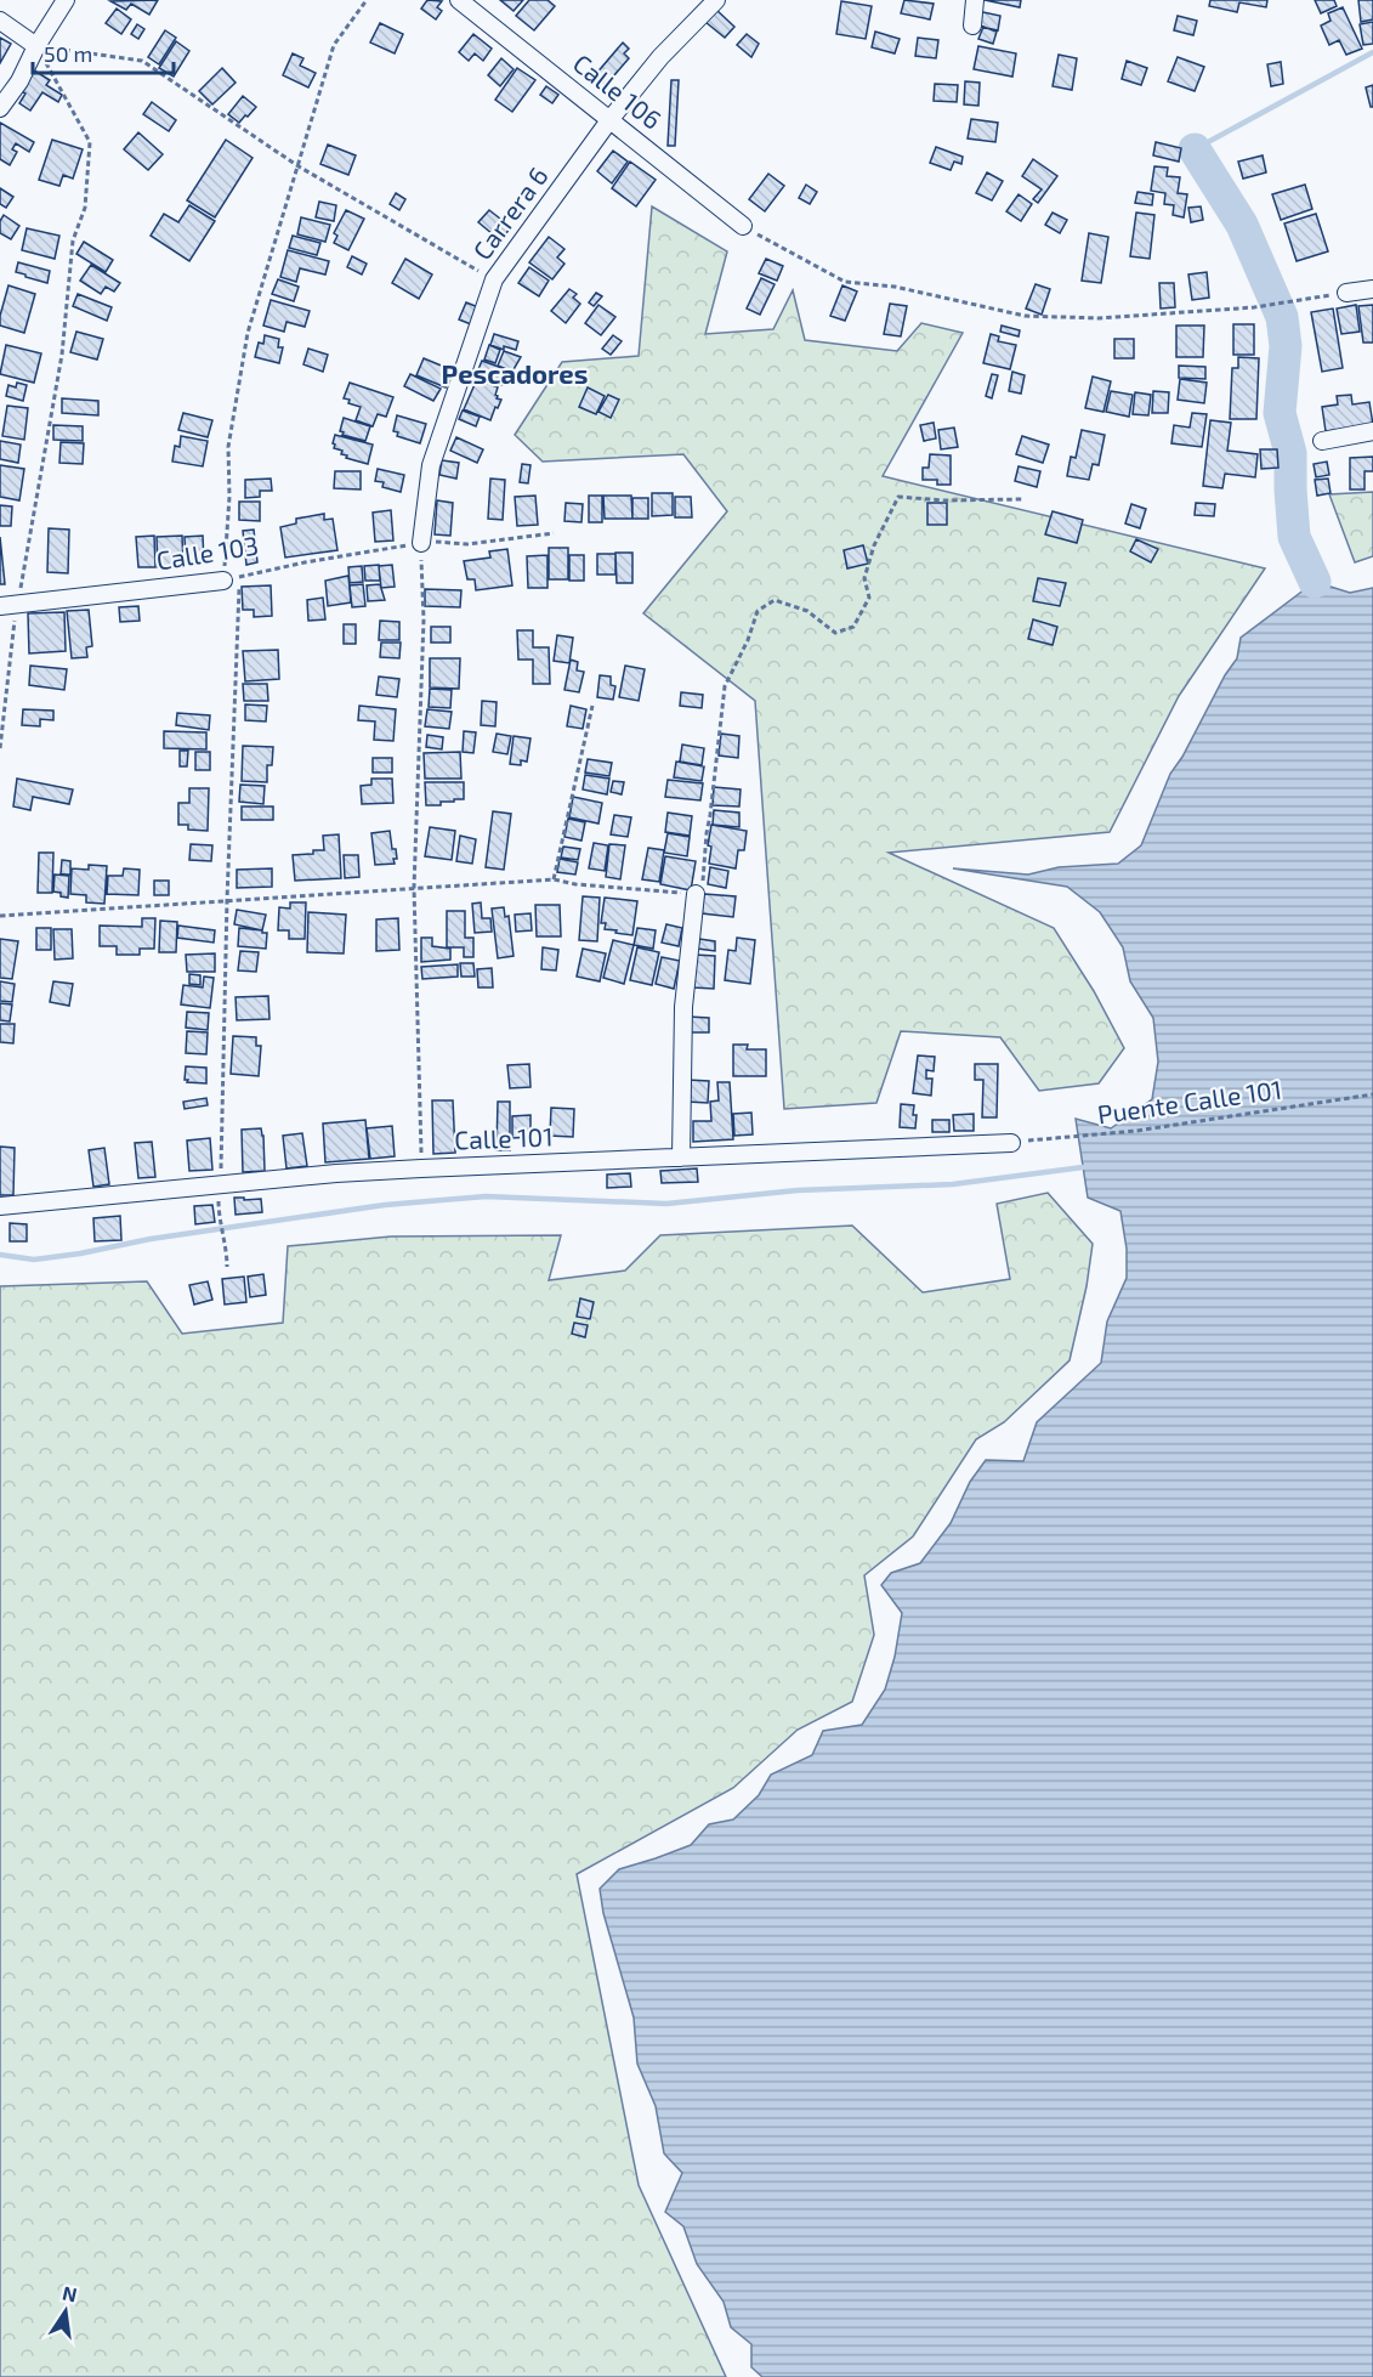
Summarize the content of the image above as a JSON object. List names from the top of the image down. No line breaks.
{"streets":{"street":["Calle 106","Carrera 6","Calle 103","Calle 101"],"path":["Puente Calle 101"]},"crossings":[["Calle 106","Carrera 6"],["Carrera 6","Calle 103"],["Puente Calle 101","Calle 101"]],"districts":["Pescadores"],"scale_bar":"50 m","north":"top"}
